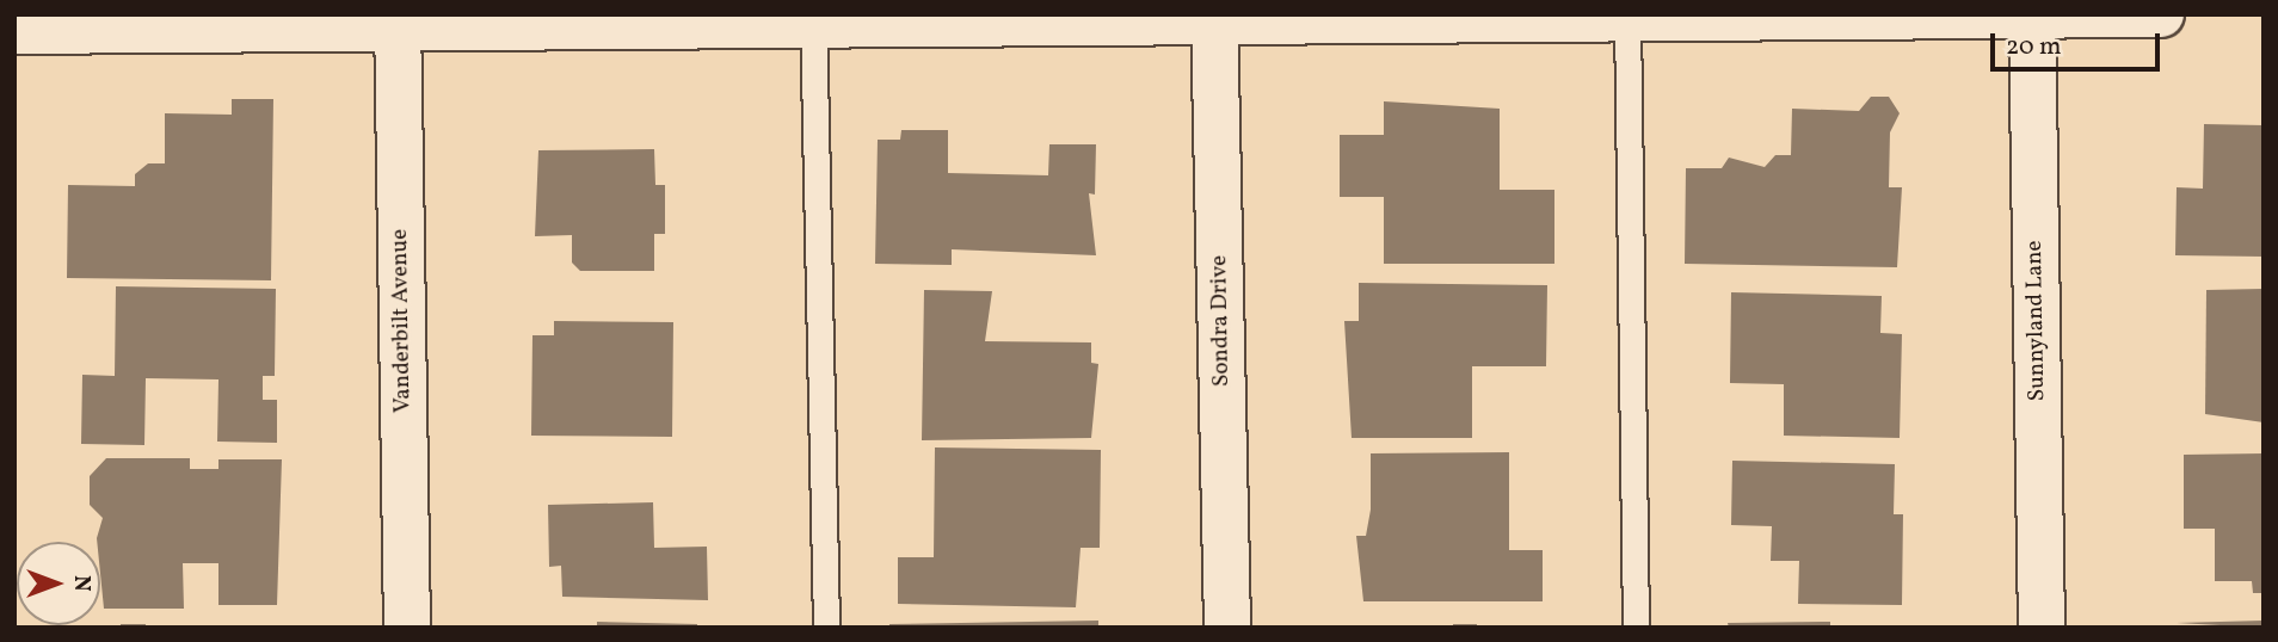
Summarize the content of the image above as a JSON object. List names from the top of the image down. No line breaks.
{"streets":{"street":["Vanderbilt Avenue","Sondra Drive","Sunnyland Lane"]},"scale_bar":"20 m","north":"right"}
